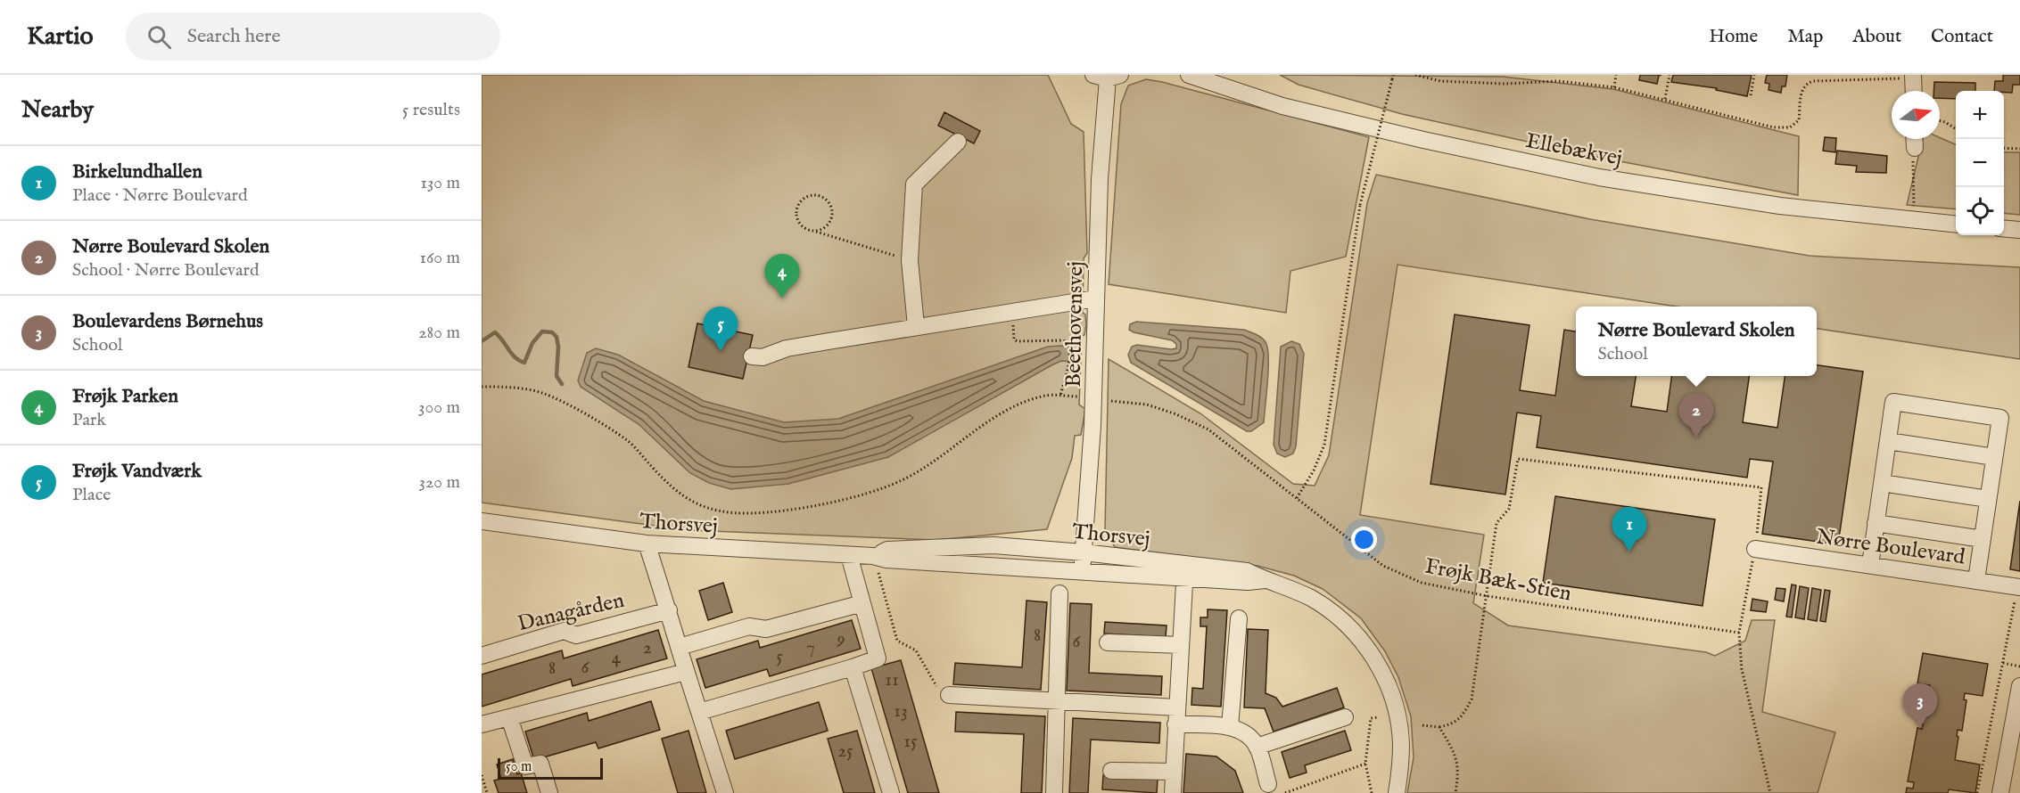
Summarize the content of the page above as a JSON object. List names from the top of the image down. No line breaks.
{"streets":{"street":["Ellebækvej","Beethovensvej","Thorsvej","Nørre Boulevard","Danagården"],"path":["Frøjk Bæk-Stien"]},"crossings":[["Beethovensvej","Thorsvej"]],"house_numbers":["8","9","6","2","7","5","4","6","8","11","13","15","25"],"scale_bar":"50 m","north":"right","page":{"header":"Kartio","search":"Search here","nav":["Home","Map","About","Contact"],"heading":["Nearby","5 results"],"map_buttons":["+","−"],"list":[{"mark":"1","name":"Birkelundhallen","note":"Place · Nørre Boulevard","value":"130 m"},{"mark":"2","name":"Nørre Boulevard Skolen","note":"School · Nørre Boulevard","value":"160 m"},{"mark":"3","name":"Boulevardens Børnehus","note":"School","value":"280 m"},{"mark":"4","name":"Frøjk Parken","note":"Park","value":"300 m"},{"mark":"5","name":"Frøjk Vandværk","note":"Place","value":"320 m"}],"pins":["4","5","2","1","3"],"popup":["Nørre Boulevard Skolen","School"],"scale":"50 m"}}
